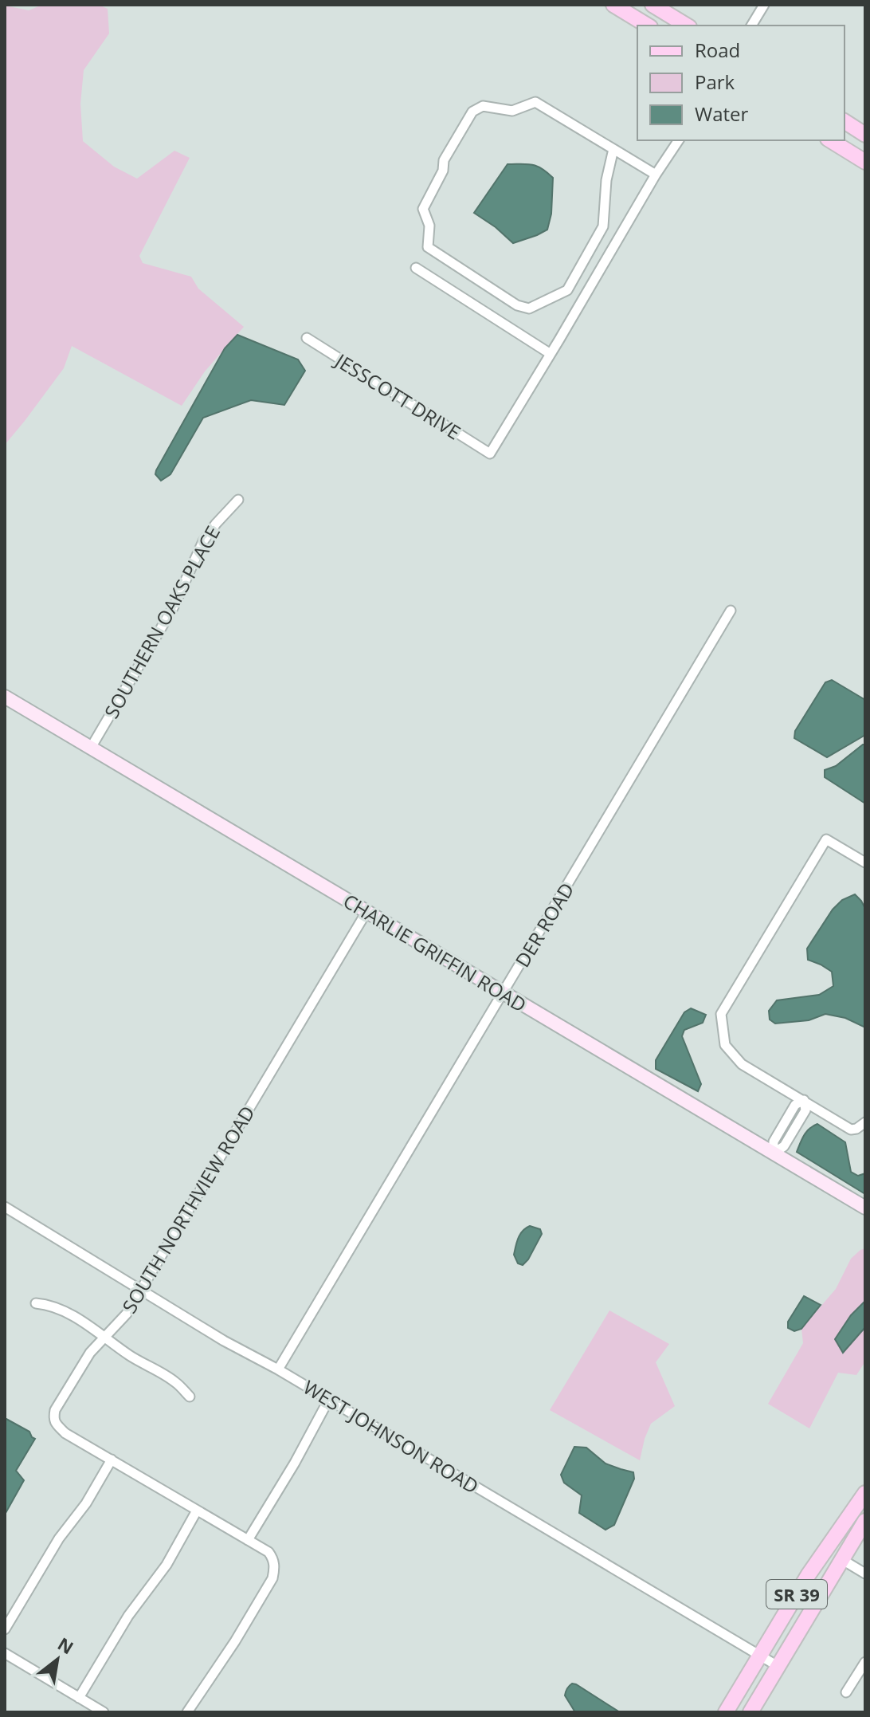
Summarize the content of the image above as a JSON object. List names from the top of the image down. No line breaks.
{"streets":{"main road":["SR 39"],"street":["JESSCOTT DRIVE","SOUTHERN OAKS PLACE","DER ROAD","CHARLIE GRIFFIN ROAD","SOUTH NORTHVIEW ROAD","WEST JOHNSON ROAD"]},"crossings":[["SOUTHERN OAKS PLACE","CHARLIE GRIFFIN ROAD"],["DER ROAD","CHARLIE GRIFFIN ROAD"],["DER ROAD","WEST JOHNSON ROAD"],["CHARLIE GRIFFIN ROAD","SOUTH NORTHVIEW ROAD"],["SOUTH NORTHVIEW ROAD","WEST JOHNSON ROAD"],["WEST JOHNSON ROAD","SR 39"]],"legend":["Road","Park","Water"],"north":"top right"}
